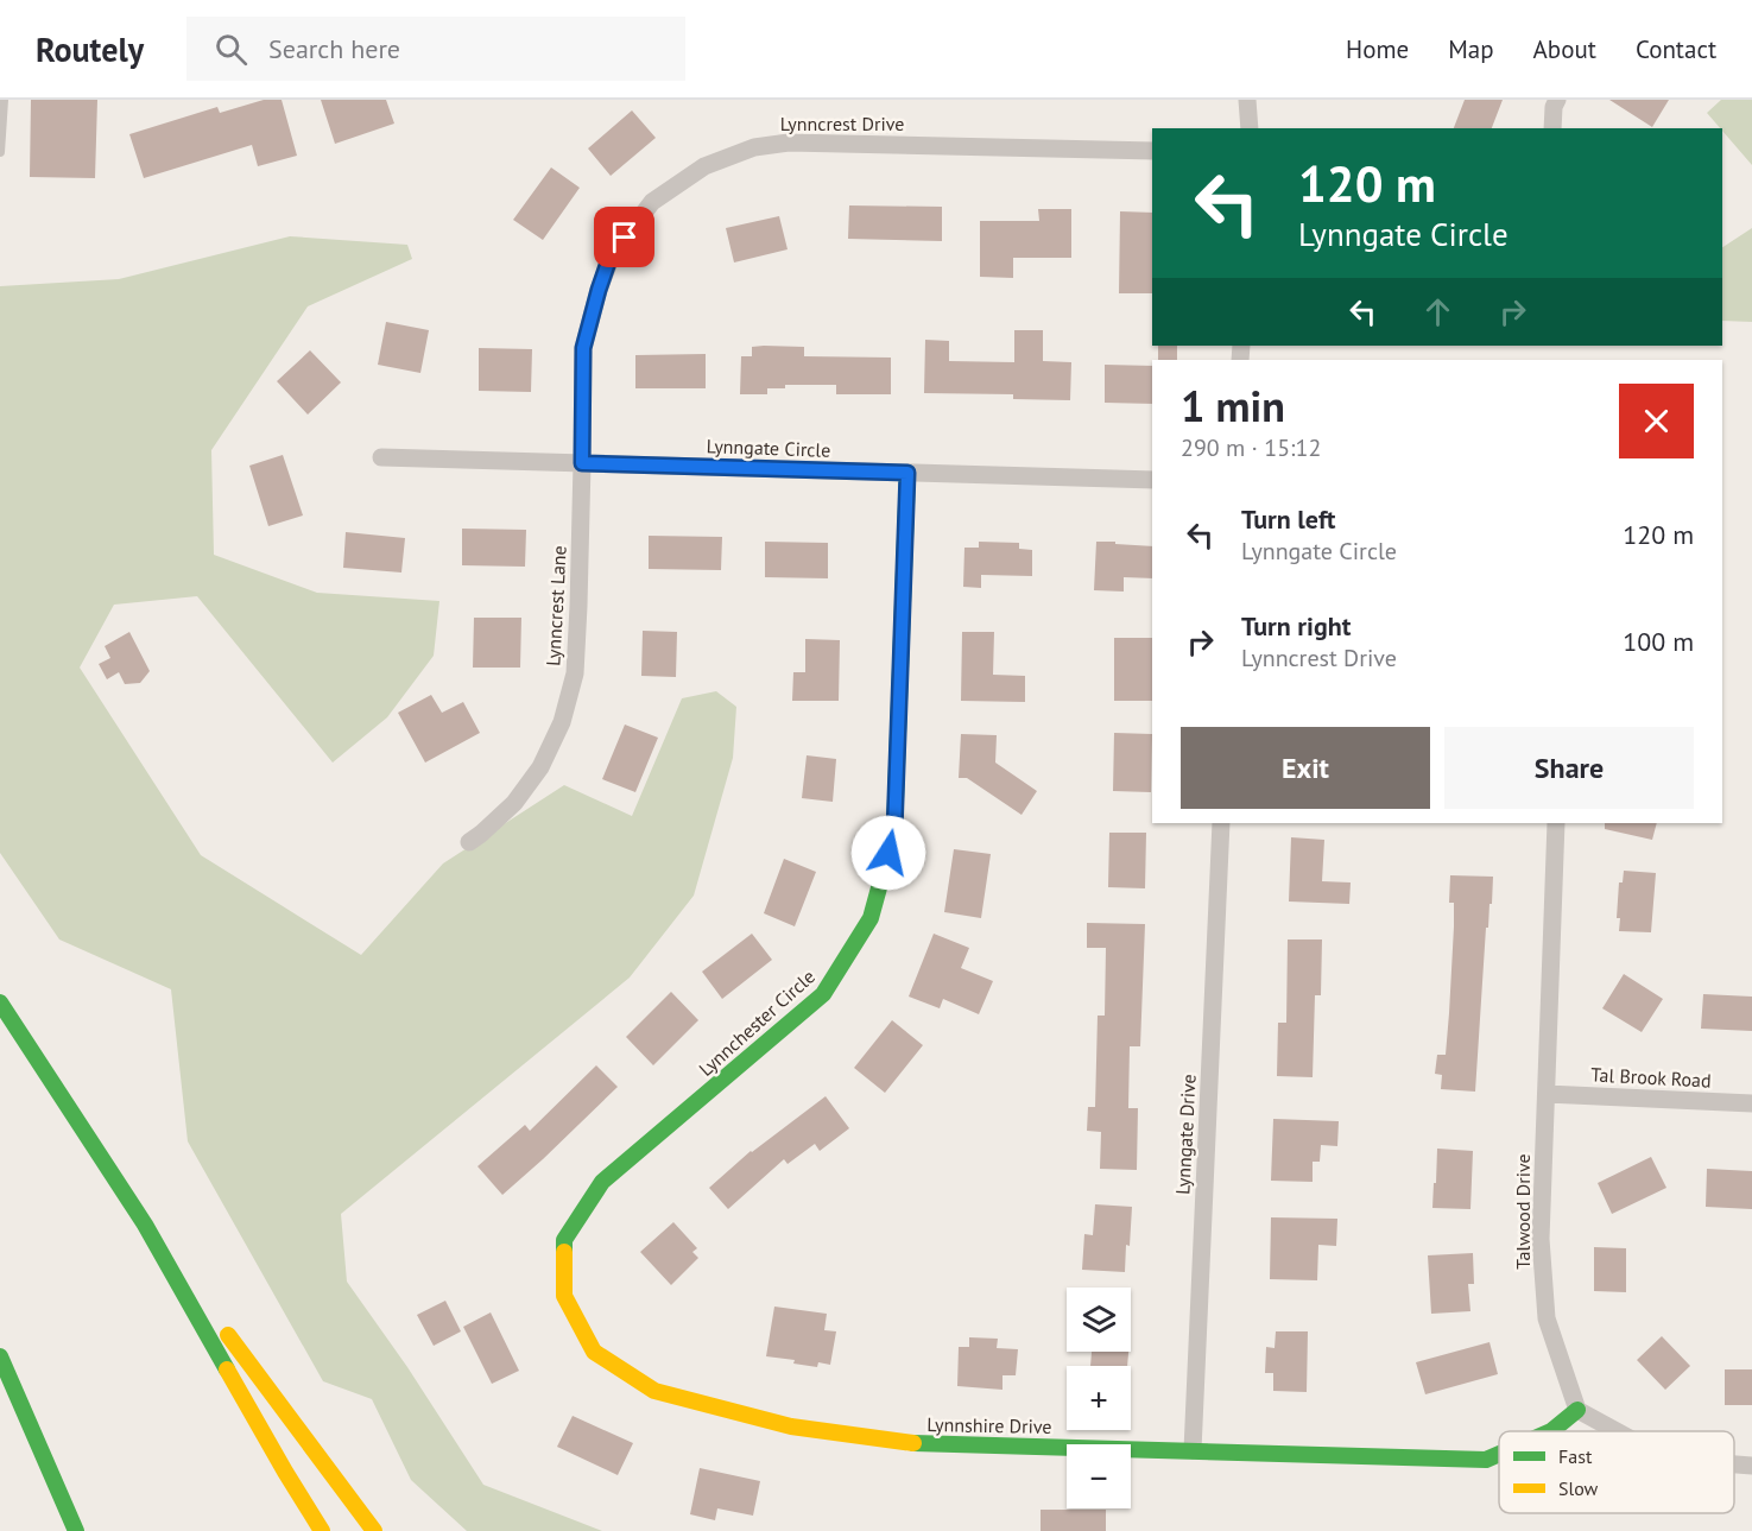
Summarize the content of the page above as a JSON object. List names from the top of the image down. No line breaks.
{"streets":{"main road":["Lynnchester Circle","Lynnshire Drive"],"street":["Lynncrest Drive","Lynngate Circle","Lynncrest Lane","Tal Brook Road","Lynngate Drive","Talwood Drive"]},"crossings":[["Lynncrest Drive","Lynngate Circle"],["Lynncrest Drive","Lynncrest Lane"],["Lynngate Circle","Lynncrest Lane"],["Lynngate Circle","Lynnchester Circle"],["Lynnchester Circle","Lynnshire Drive"],["Tal Brook Road","Talwood Drive"],["Lynngate Drive","Lynnshire Drive"],["Talwood Drive","Lynnshire Drive"]],"legend":["Fast","Slow"],"page":{"header":"Routely","search":"Search here","nav":["Home","Map","About","Contact"],"turn":["120 m","Lynngate Circle"],"heading":["1 min","290 m · 15:12"],"list":[{"name":"Turn left","note":"Lynngate Circle","value":"120 m"},{"name":"Turn right","note":"Lynncrest Drive","value":"100 m"}],"buttons":["Exit","Share"],"map_buttons":["+","−"]}}
